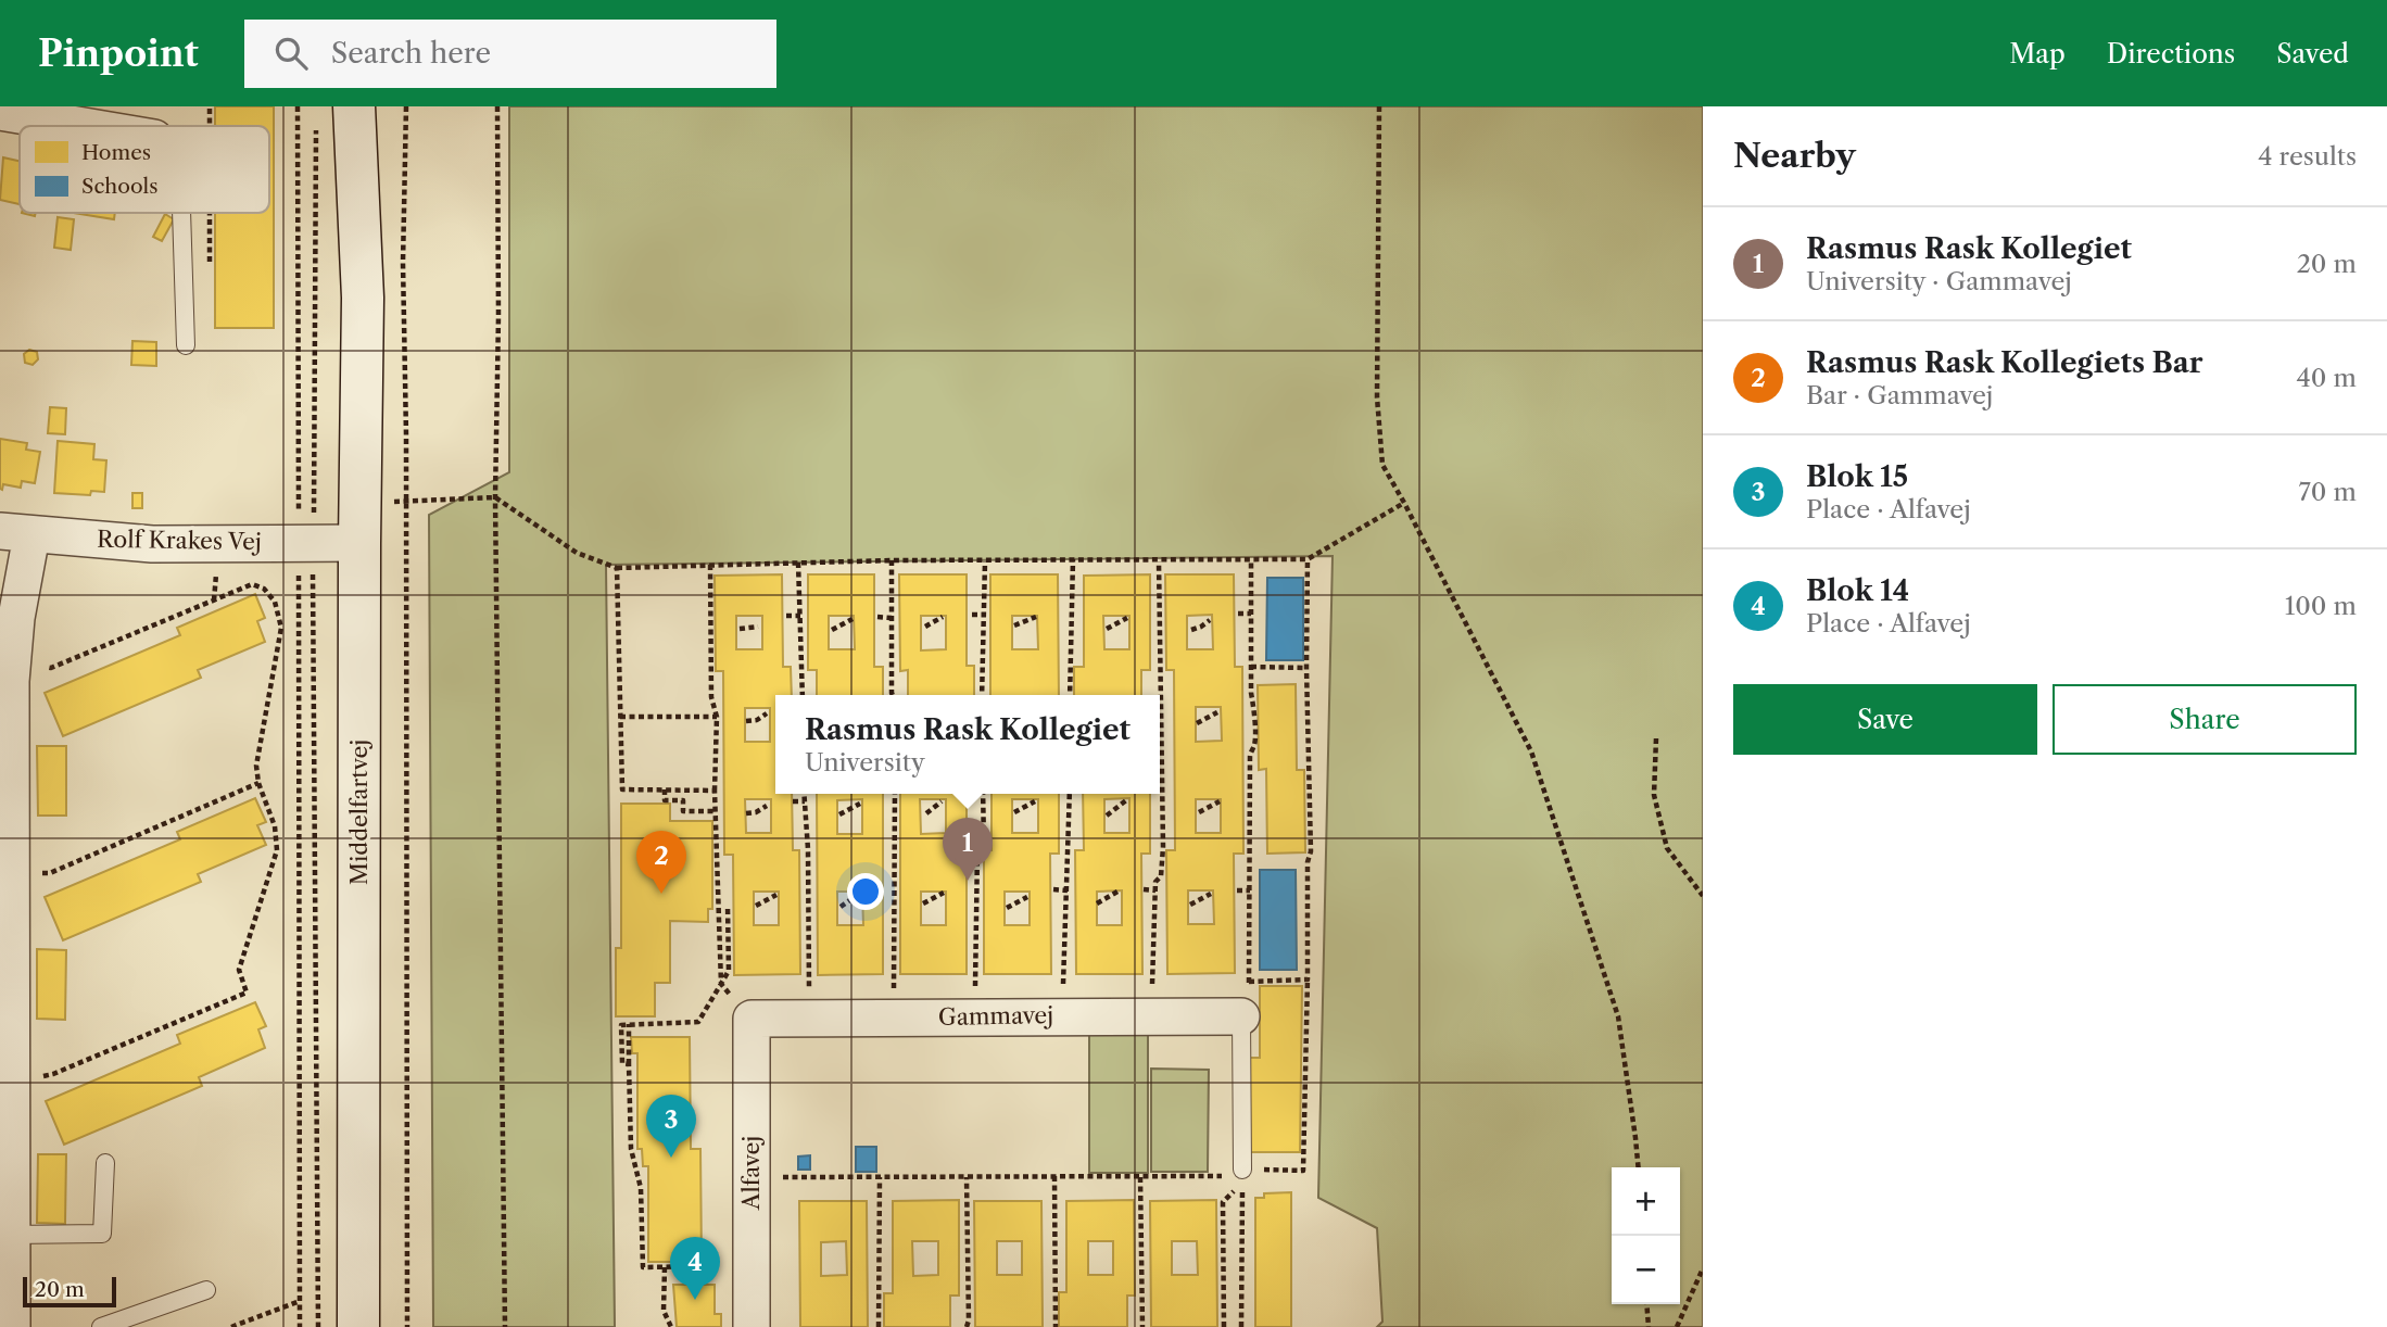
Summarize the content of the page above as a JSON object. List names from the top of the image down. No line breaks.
{"streets":{"main road":["Middelfartvej"],"street":["Rolf Krakes Vej","Gammavej","Alfavej"]},"crossings":[["Rolf Krakes Vej","Middelfartvej"],["Gammavej","Alfavej"]],"legend":["Homes","Schools"],"scale_bar":"20 m","page":{"header":"Pinpoint","search":"Search here","nav":["Map","Directions","Saved"],"heading":["Nearby","4 results"],"list":[{"mark":"1","name":"Rasmus Rask Kollegiet","note":"University · Gammavej","value":"20 m"},{"mark":"2","name":"Rasmus Rask Kollegiets Bar","note":"Bar · Gammavej","value":"40 m"},{"mark":"3","name":"Blok 15","note":"Place · Alfavej","value":"70 m"},{"mark":"4","name":"Blok 14","note":"Place · Alfavej","value":"100 m"}],"buttons":["Save","Share"],"popup":["Rasmus Rask Kollegiet","University"],"pins":["1","2","3","4"],"map_buttons":["+","−"],"scale":"20 m"}}
